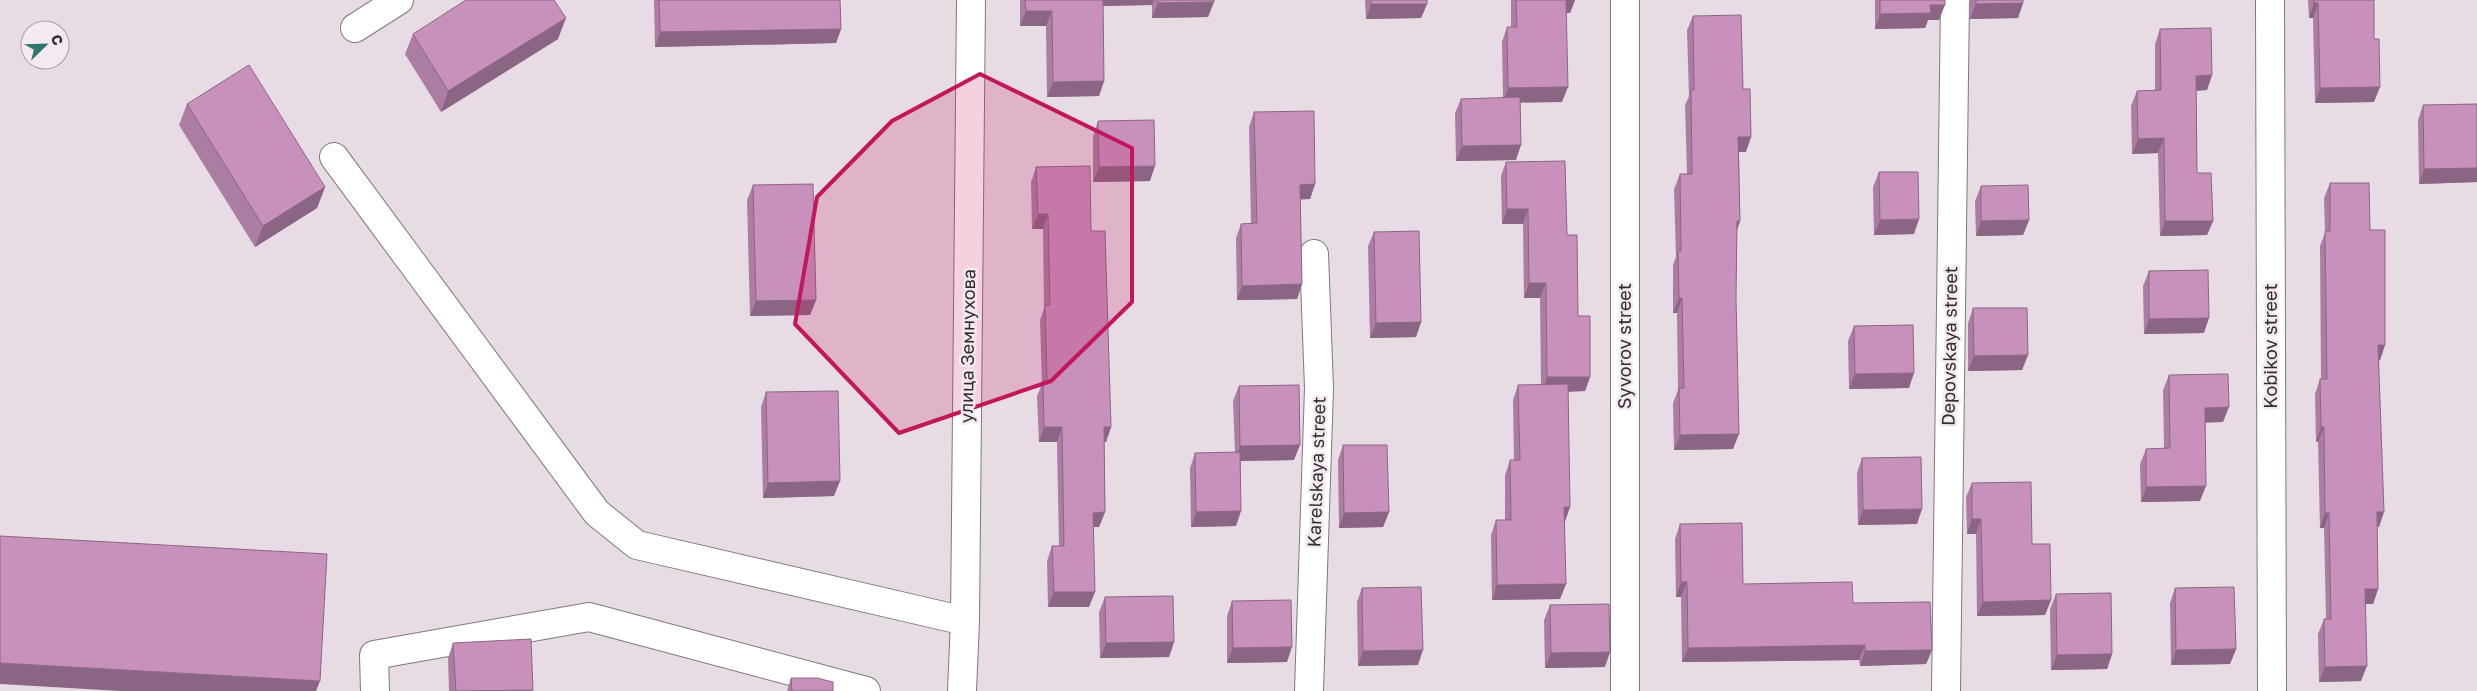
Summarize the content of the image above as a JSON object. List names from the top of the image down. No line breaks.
{"streets":{"street":["улица Земнухова","Syvorov street","Depovskaya street","Kobikov street","Karelskaya street"]},"north":"top right"}
